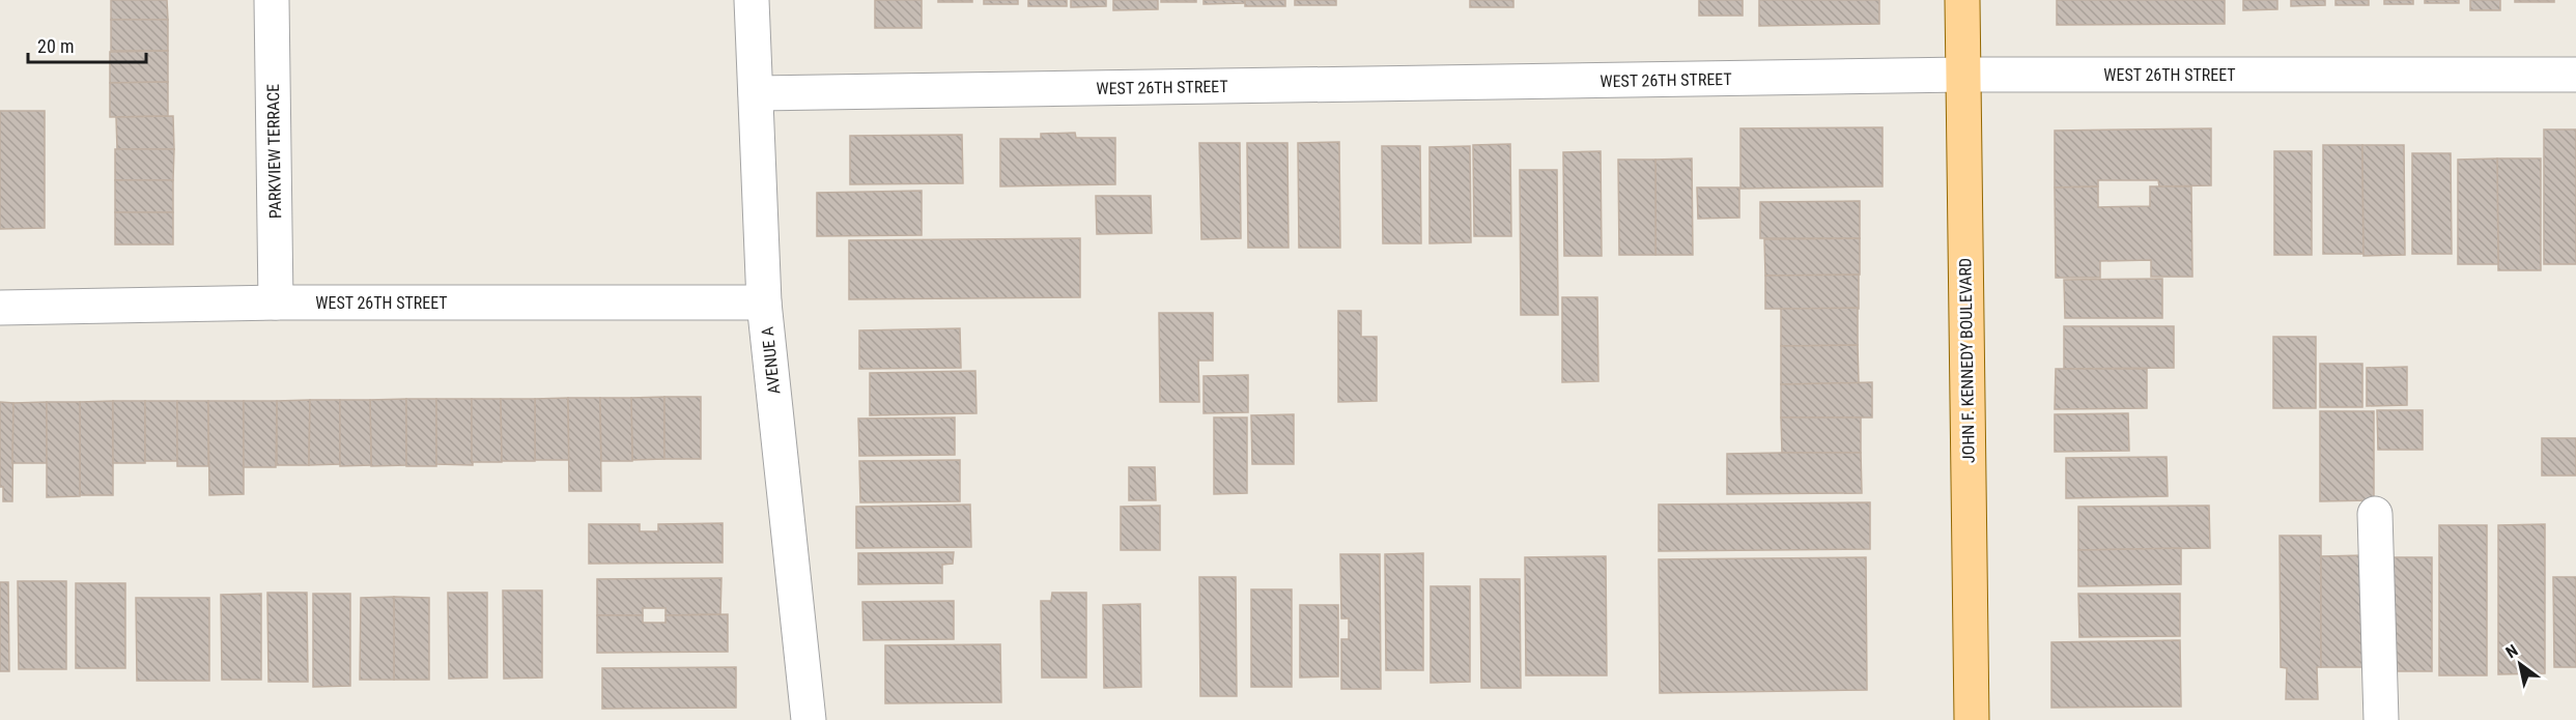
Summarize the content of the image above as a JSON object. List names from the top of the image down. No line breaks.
{"streets":{"main road":["JOHN F. KENNEDY BOULEVARD"],"street":["WEST 26TH STREET","PARKVIEW TERRACE","AVENUE A"]},"crossings":[["WEST 26TH STREET","PARKVIEW TERRACE"],["WEST 26TH STREET","AVENUE A"],["WEST 26TH STREET","JOHN F. KENNEDY BOULEVARD"]],"scale_bar":"20 m","north":"top left"}
